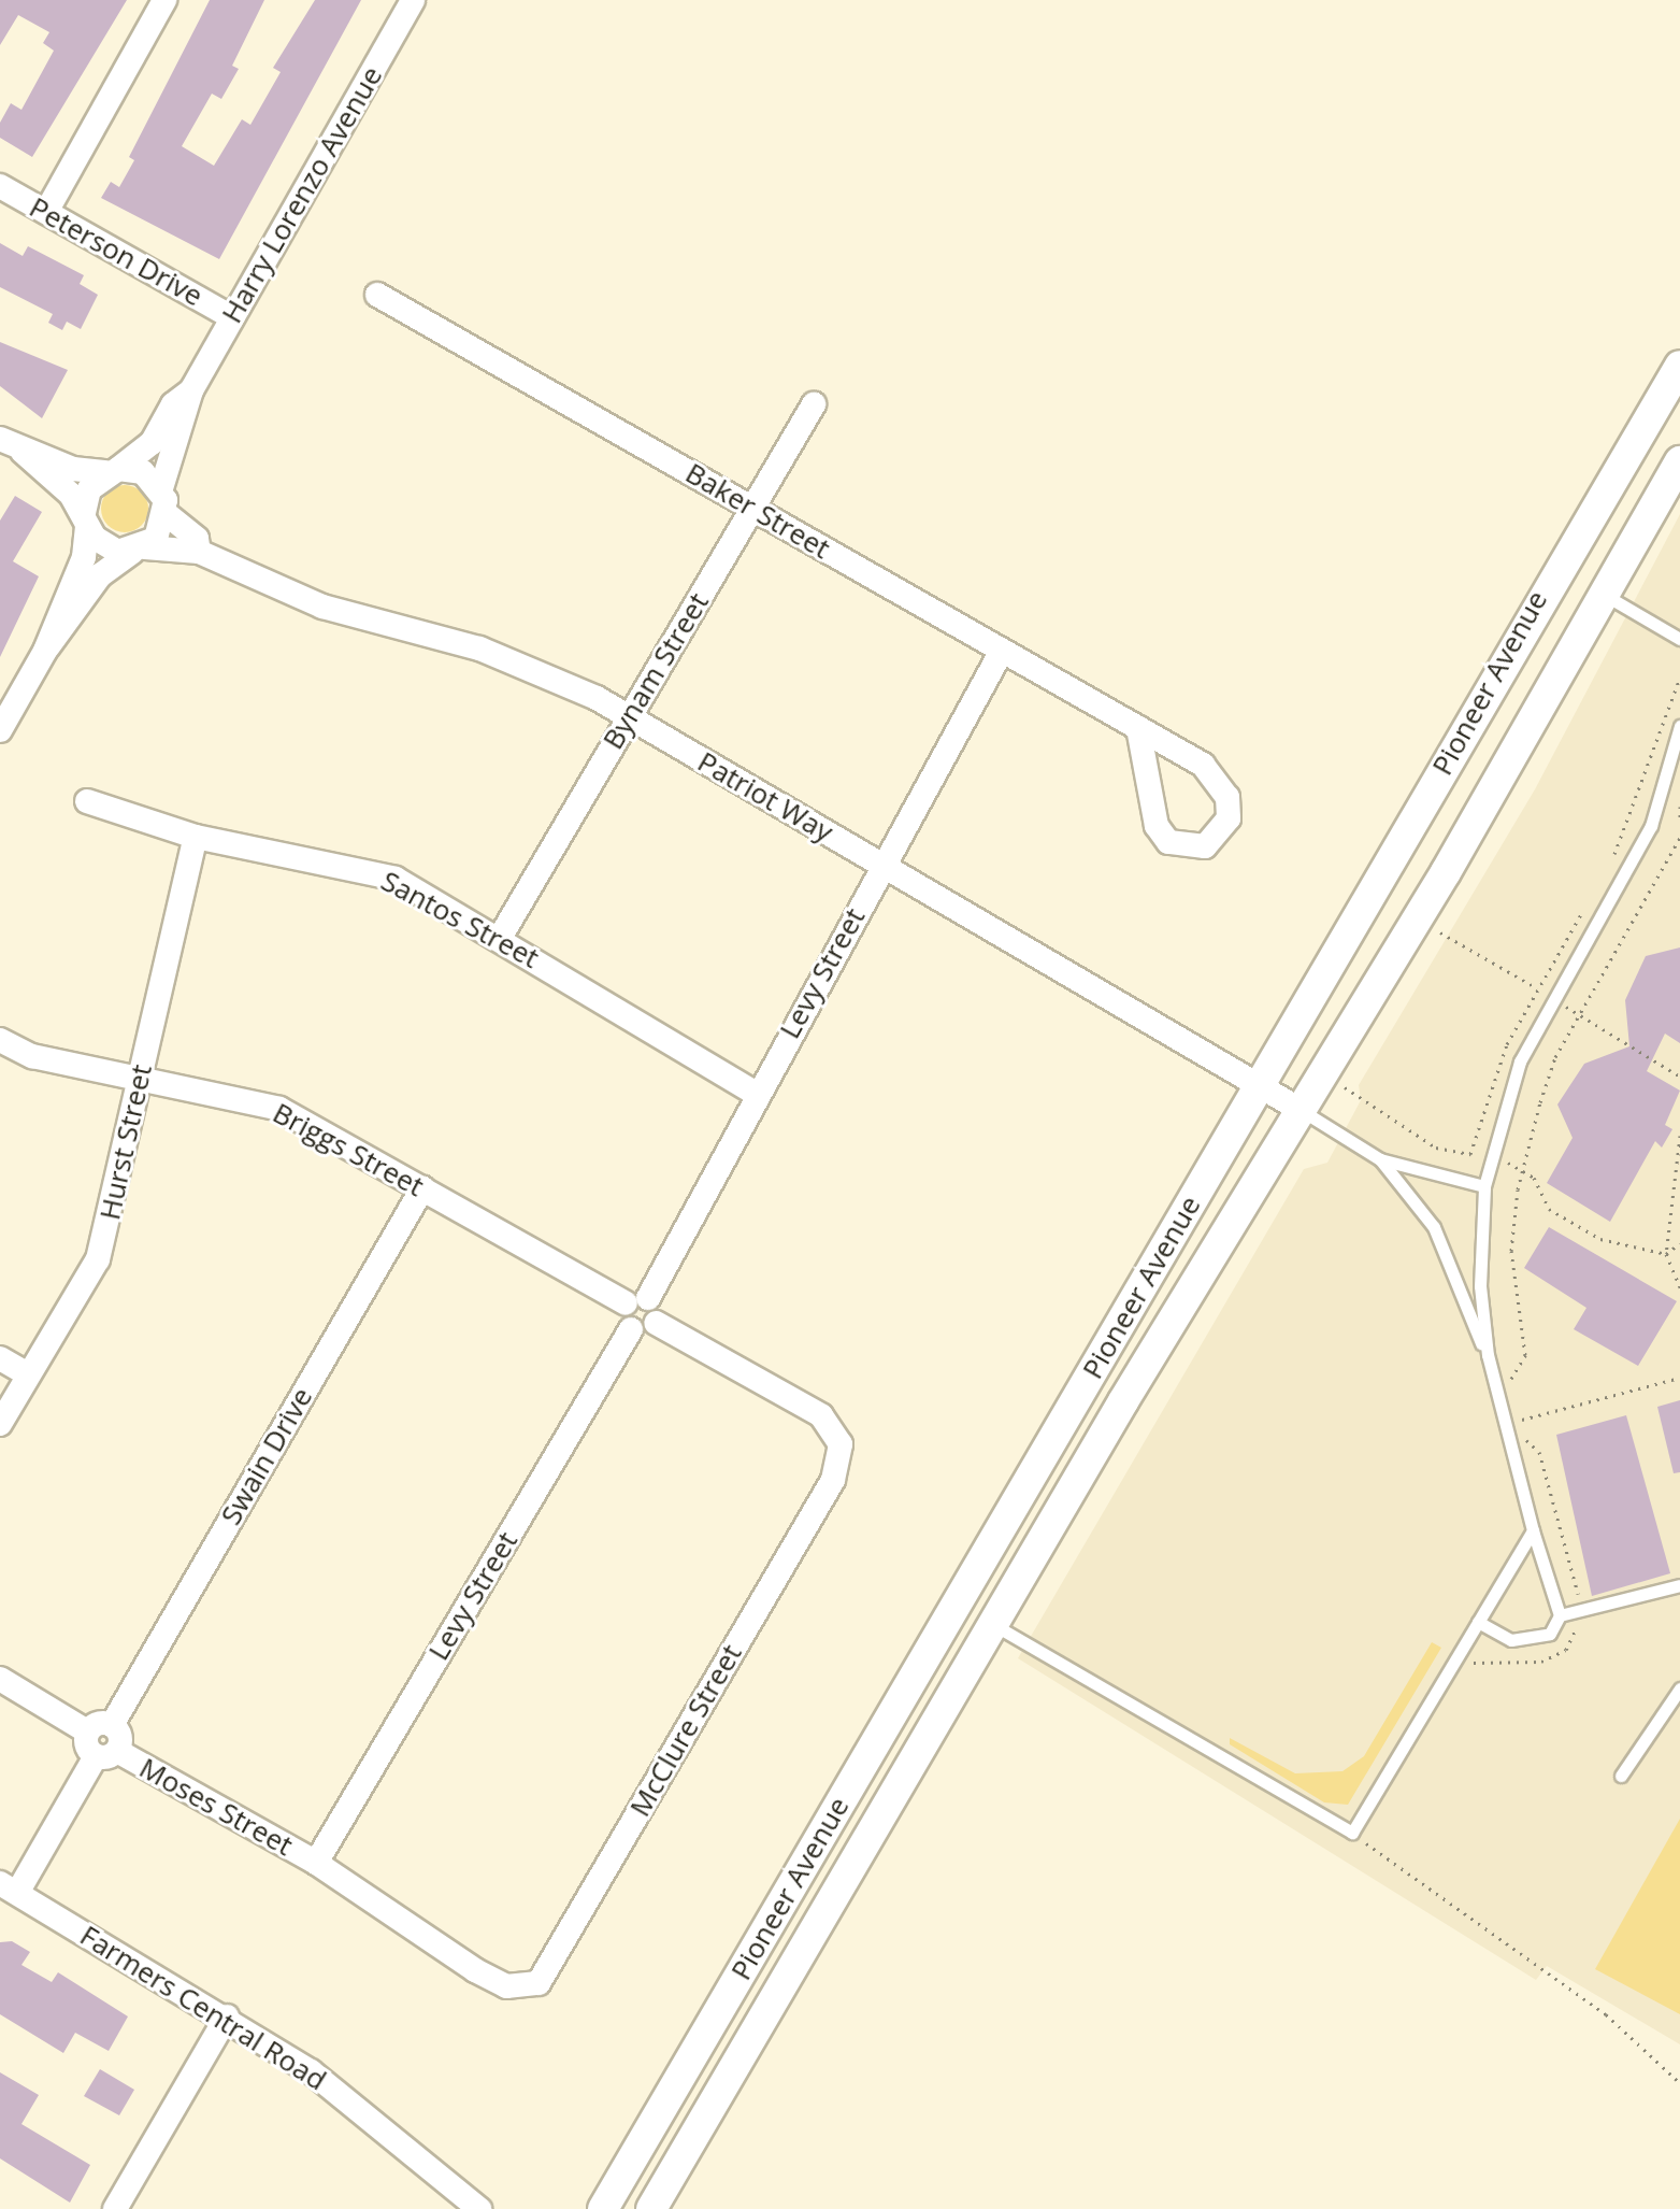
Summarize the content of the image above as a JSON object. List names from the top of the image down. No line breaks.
{"streets":{"street":["Harry Lorenzo Avenue","Peterson Drive","Baker Street","Bynam Street","Pioneer Avenue","Patriot Way","Santos Street","Levy Street","Hurst Street","Briggs Street","Swain Drive","McClure Street","Moses Street","Farmers Central Road"]},"crossings":[["Harry Lorenzo Avenue","Peterson Drive"],["Baker Street","Bynam Street"],["Baker Street","Levy Street"],["Bynam Street","Patriot Way"],["Bynam Street","Santos Street"],["Pioneer Avenue","Patriot Way"],["Patriot Way","Levy Street"],["Santos Street","Levy Street"],["Santos Street","Hurst Street"],["Levy Street","Briggs Street"],["Levy Street","McClure Street"],["Levy Street","Moses Street"],["Hurst Street","Briggs Street"],["Briggs Street","Swain Drive"],["McClure Street","Moses Street"]]}
